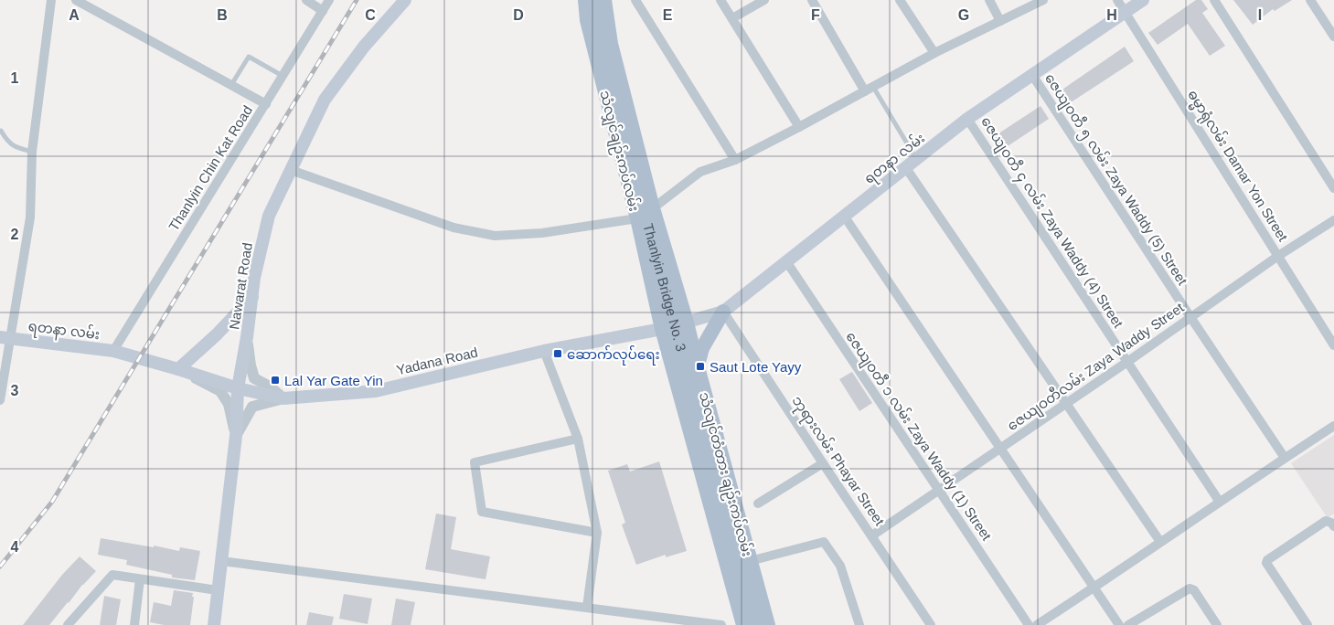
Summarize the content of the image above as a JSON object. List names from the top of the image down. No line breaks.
{"streets":{"main road":["သံလျှင်ချဉ်းကပ်လမ်း","ရတနာ လမ်း","Nawarat Road","Thanlyin Bridge No. 3","Yadana Road","သံလျင်တံတား ချဉ်းကပ်လမ်း"],"street":["ဓမ္မာရုံလမ်း Damar Yon Street","Thanlyin Chin Kat Road","ဇေယျဝတီ ၅ လမ်း Zaya Waddy (5) Street","ဇေယျဝတီ ၄ လမ်း Zaya Waddy (4) Street","ဇေယျဝတီလမ်း Zaya Waddy Street","ဇေယျဝတီ ၁ လမ်း Zaya Waddy (1) Street","ဘုရားလမ်း Phayar Street"]},"crossings":[["သံလျှင်ချဉ်းကပ်လမ်း","ရတနာ လမ်း"],["သံလျှင်ချဉ်းကပ်လမ်း","Yadana Road"],["သံလျှင်ချဉ်းကပ်လမ်း","သံလျင်တံတား ချဉ်းကပ်လမ်း"],["ရတနာ လမ်း","ဓမ္မာရုံလမ်း Damar Yon Street"],["ရတနာ လမ်း","Thanlyin Chin Kat Road"],["ရတနာ လမ်း","ဇေယျဝတီ ၅ လမ်း Zaya Waddy (5) Street"],["ရတနာ လမ်း","ဇေယျဝတီ ၄ လမ်း Zaya Waddy (4) Street"],["ရတနာ လမ်း","Yadana Road"],["ရတနာ လမ်း","ဇေယျဝတီ ၁ လမ်း Zaya Waddy (1) Street"],["ရတနာ လမ်း","ဘုရားလမ်း Phayar Street"],["ရတနာ လမ်း","သံလျင်တံတား ချဉ်းကပ်လမ်း"],["ဓမ္မာရုံလမ်း Damar Yon Street","ဇေယျဝတီလမ်း Zaya Waddy Street"],["Thanlyin Chin Kat Road","Yadana Road"],["ဇေယျဝတီ ၅ လမ်း Zaya Waddy (5) Street","ဇေယျဝတီလမ်း Zaya Waddy Street"],["ဇေယျဝတီ ၄ လမ်း Zaya Waddy (4) Street","ဇေယျဝတီလမ်း Zaya Waddy Street"],["Nawarat Road","Yadana Road"],["Yadana Road","သံလျင်တံတား ချဉ်းကပ်လမ်း"],["ဇေယျဝတီလမ်း Zaya Waddy Street","ဇေယျဝတီ ၁ လမ်း Zaya Waddy (1) Street"],["ဇေယျဝတီလမ်း Zaya Waddy Street","ဘုရားလမ်း Phayar Street"]],"places":{"transit":["ဆောက်လုပ်ရေး","Saut Lote Yayy","Lal Yar Gate Yin"]},"grid":{"columns":["A","B","C","D","E","F","G","H","I"],"rows":["1","2","3","4"]}}
